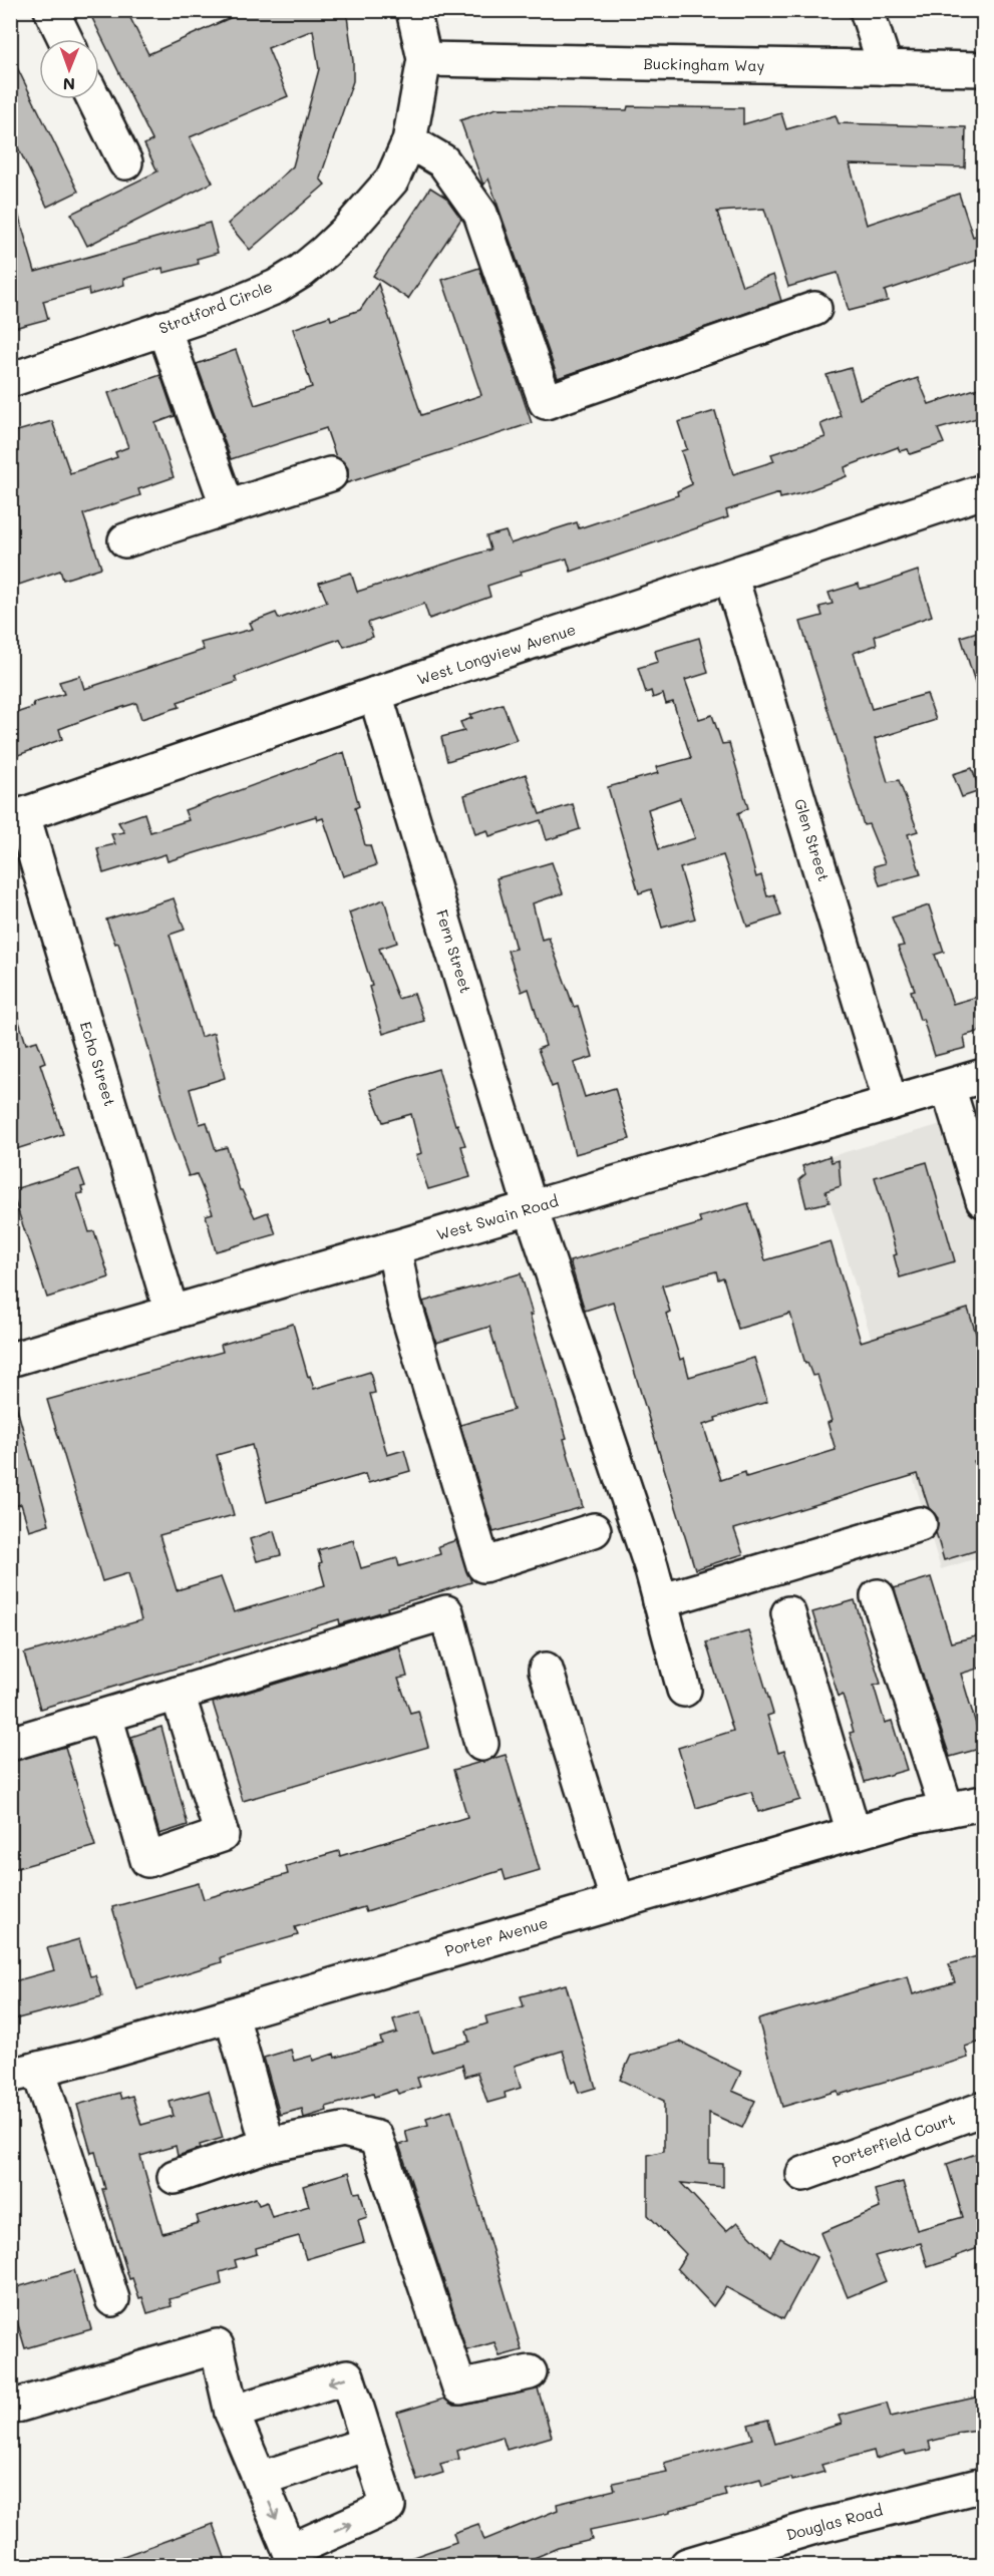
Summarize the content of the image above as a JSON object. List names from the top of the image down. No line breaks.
{"streets":{"street":["Buckingham Way","Stratford Circle","West Longview Avenue","Glen Street","Fern Street","Echo Street","West Swain Road","Porter Avenue","Porterfield Court","Douglas Road"]},"crossings":[["Buckingham Way","Stratford Circle"],["West Longview Avenue","Glen Street"],["West Longview Avenue","Fern Street"],["West Longview Avenue","Echo Street"],["Glen Street","West Swain Road"],["Fern Street","West Swain Road"],["Echo Street","West Swain Road"]],"north":"bottom"}
